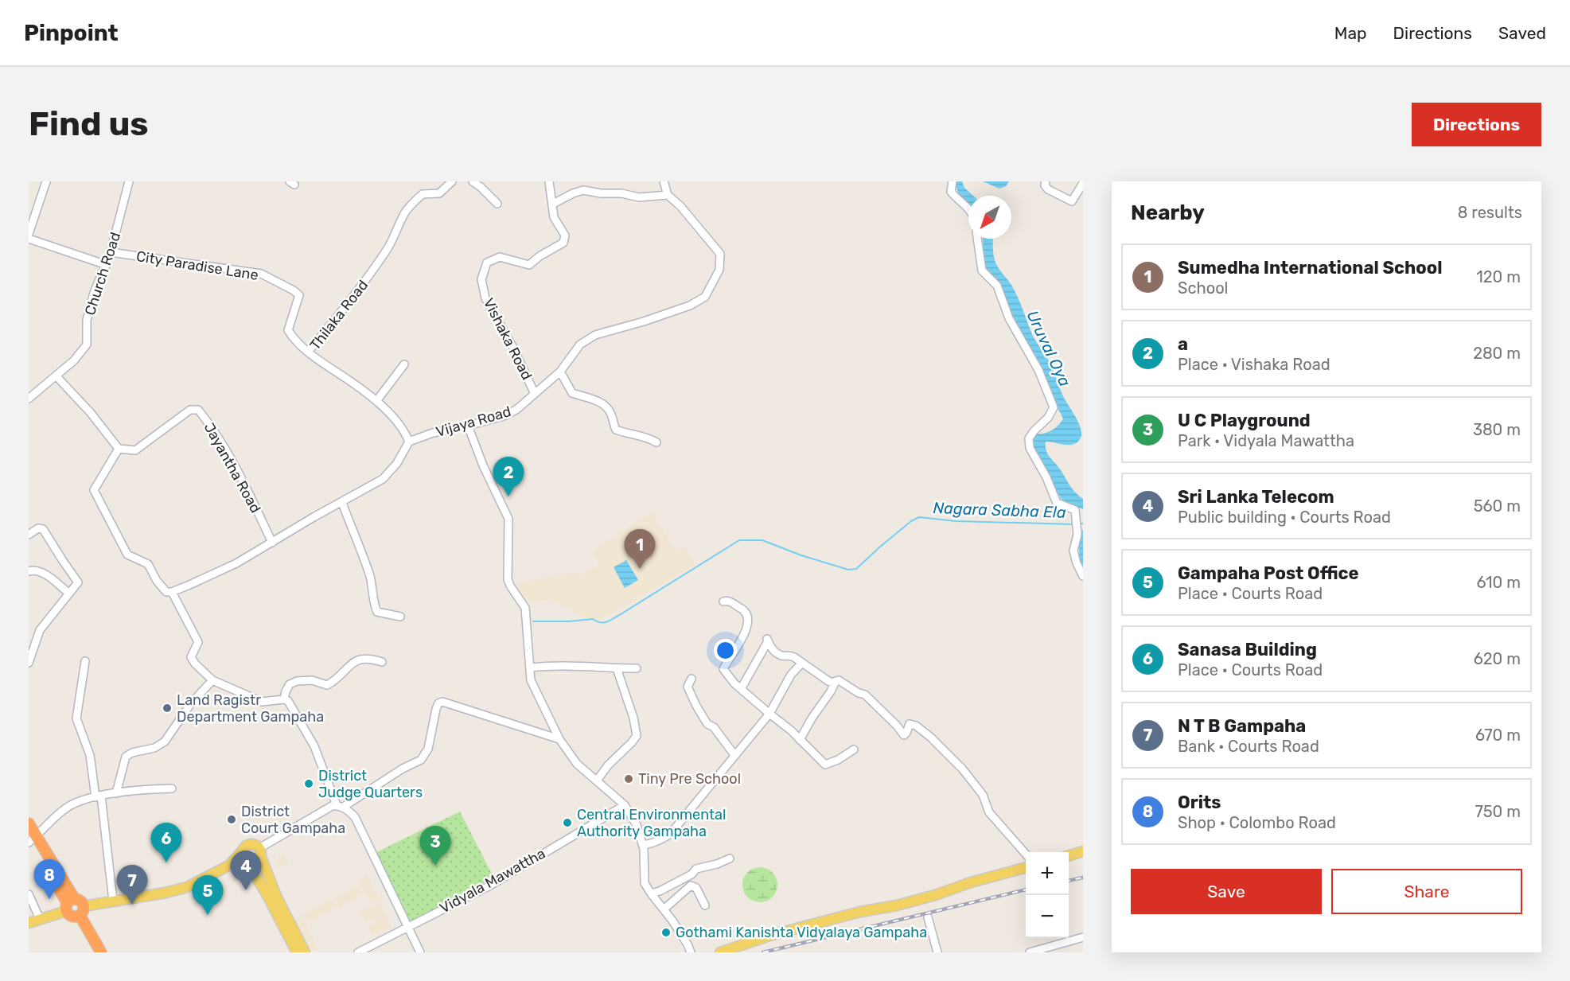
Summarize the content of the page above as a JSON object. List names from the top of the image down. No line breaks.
{"streets":{"street":["City Paradise Lane","Church Road","Thilaka Road","Vishaka Road","Vijaya Road","Jayantha Road","Vidyala Mawattha"]},"crossings":[["City Paradise Lane","Church Road"],["City Paradise Lane","Thilaka Road"],["Thilaka Road","Vijaya Road"],["Vishaka Road","Vijaya Road"]],"water":["Uruval Oya","Nagara Sabha Ela"],"places":["Land Ragistr Department Gampaha","Tiny Pre School","District Judge Quarters","District Court Gampaha","Central Environmental Authority Gampaha","Gothami Kanishta Vidyalaya Gampaha"],"north":"bottom left","page":{"header":"Pinpoint","nav":["Map","Directions","Saved"],"buttons":["Directions",["Save","Share"]],"title":"Find us","heading":["Nearby","8 results"],"list":[{"mark":"1","name":"Sumedha International School","note":"School","value":"120 m"},{"mark":"2","name":"a","note":"Place · Vishaka Road","value":"280 m"},{"mark":"3","name":"U C Playground","note":"Park · Vidyala Mawattha","value":"380 m"},{"mark":"4","name":"Sri Lanka Telecom","note":"Public building · Courts Road","value":"560 m"},{"mark":"5","name":"Gampaha Post Office","note":"Place · Courts Road","value":"610 m"},{"mark":"6","name":"Sanasa Building","note":"Place · Courts Road","value":"620 m"},{"mark":"7","name":"N T B Gampaha","note":"Bank · Courts Road","value":"670 m"},{"mark":"8","name":"Orits","note":"Shop · Colombo Road","value":"750 m"}],"pins":["2","1","6","3","4","8","7","5"],"map_buttons":["+","−"]}}
